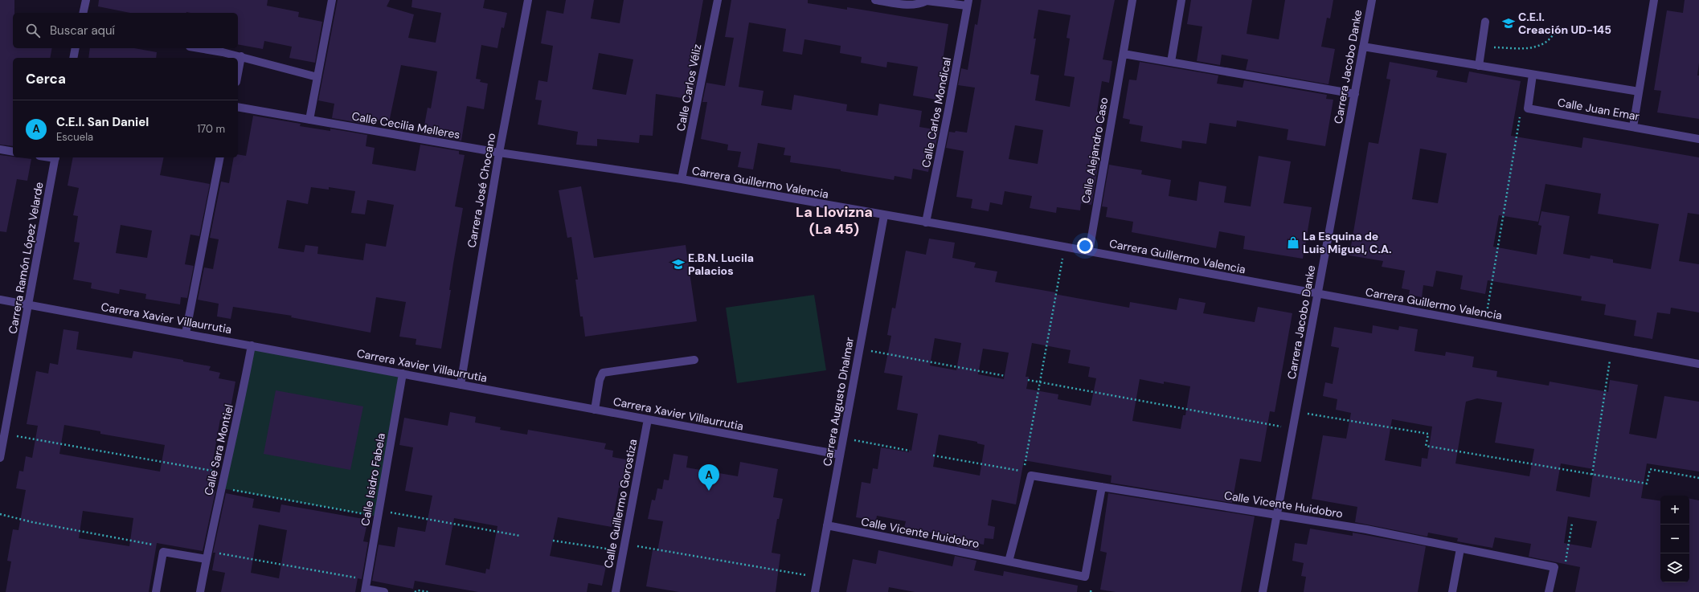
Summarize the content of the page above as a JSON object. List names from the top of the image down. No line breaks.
{"streets":{"street":["Carrera Jacobo Danke","Calle Carlos Véliz","Calle Juan Emar","Calle Carlos Mondical","Calle Cecilia Melleres","Calle Alejandro Caso","Carrera Guillermo Valencia","Carrera José Chocano","Carrera Ramón López Velarde","Carrera Xavier Villaurrutia","Carrera Augusto Dhalmar","Calle Sara Montiel","Calle Isidro Fabela","Calle Guillermo Gorostiza","Calle Vicente Huidobro"]},"crossings":[["Carrera Jacobo Danke","Calle Juan Emar"],["Carrera Jacobo Danke","Carrera Guillermo Valencia"],["Carrera Jacobo Danke","Calle Vicente Huidobro"],["Calle Carlos Véliz","Carrera Guillermo Valencia"],["Calle Carlos Mondical","Carrera Guillermo Valencia"],["Calle Cecilia Melleres","Carrera Guillermo Valencia"],["Calle Cecilia Melleres","Carrera José Chocano"],["Calle Alejandro Caso","Carrera Guillermo Valencia"],["Carrera Guillermo Valencia","Carrera José Chocano"],["Carrera Guillermo Valencia","Carrera Augusto Dhalmar"],["Carrera José Chocano","Carrera Xavier Villaurrutia"],["Carrera Ramón López Velarde","Carrera Xavier Villaurrutia"],["Carrera Xavier Villaurrutia","Carrera Augusto Dhalmar"],["Carrera Xavier Villaurrutia","Calle Sara Montiel"],["Carrera Xavier Villaurrutia","Calle Isidro Fabela"],["Carrera Xavier Villaurrutia","Calle Guillermo Gorostiza"],["Carrera Augusto Dhalmar","Calle Vicente Huidobro"]],"districts":["La Llovizna (La 45)"],"places":{"school or university":["C.E.I. Creación UD-145","E.B.N. Lucila Palacios"],"shop":["La Esquina de Luis Miguel, C.A."]},"page":{"search":"Buscar aquí","heading":"Cerca","list":[{"mark":"A","name":"C.E.I. San Daniel","note":"Escuela","value":"170 m"}],"pins":"A","map_buttons":["+","−"]}}
